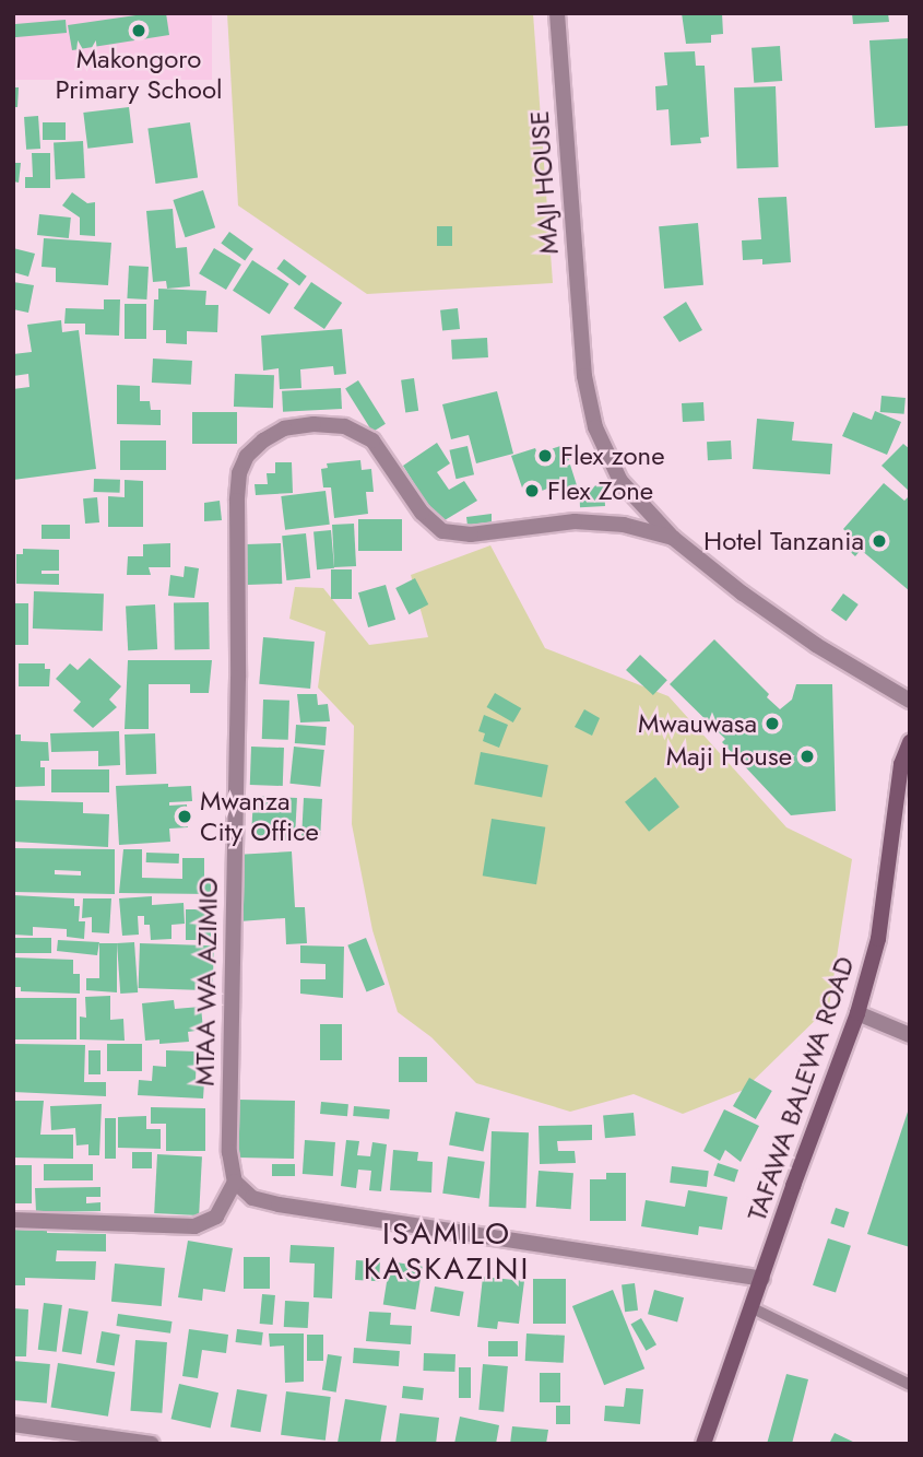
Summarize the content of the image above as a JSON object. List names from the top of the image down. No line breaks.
{"streets":{"main road":["TAFAWA BALEWA ROAD"],"street":["MAJI HOUSE","MTAA WA AZIMIO"]},"crossings":[["MAJI HOUSE","MTAA WA AZIMIO"]],"districts":["ISAMILO KASKAZINI"],"places":["Makongoro Primary School","Flex zone","Flex Zone","Hotel Tanzania","Mwauwasa","Maji House","Mwanza City Office"]}
